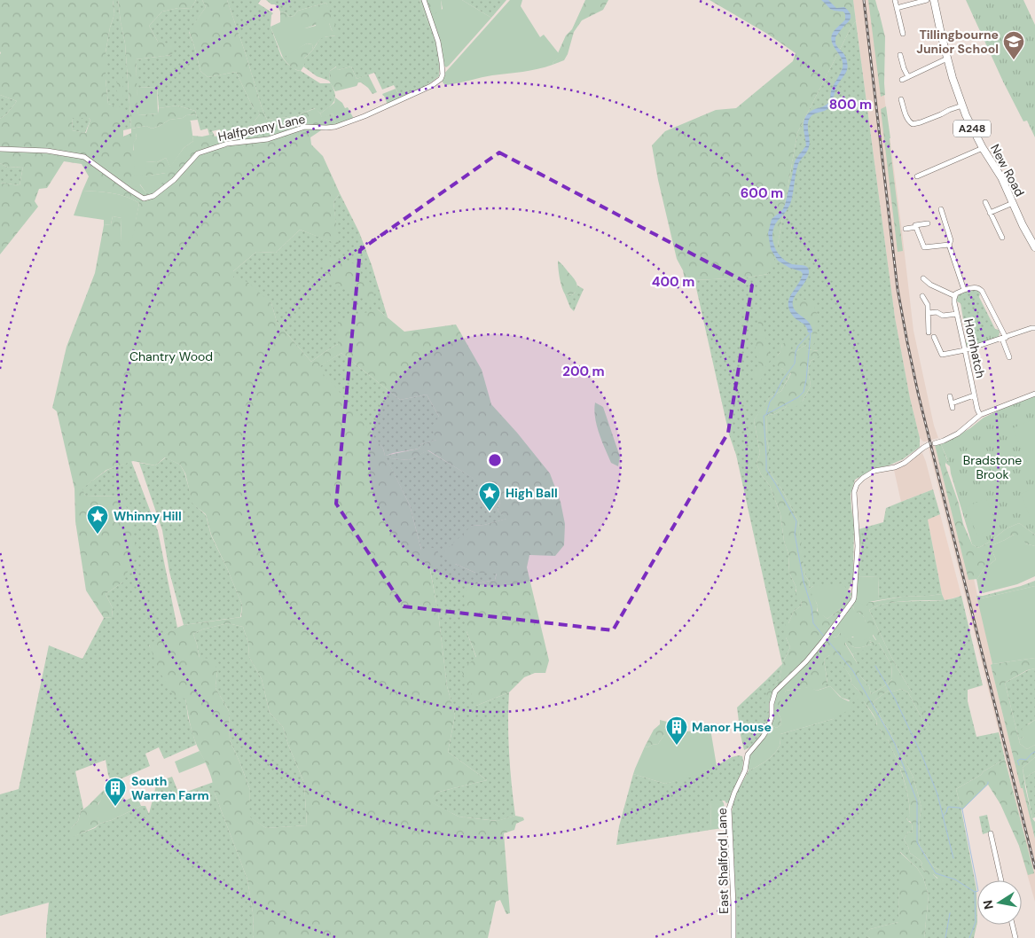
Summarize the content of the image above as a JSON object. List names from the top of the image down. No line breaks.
{"streets":{"main road":["A248","New Road"],"street":["Halfpenny Lane","Hornhatch","East Shalford Lane"]},"crossings":[["Hornhatch","East Shalford Lane"]],"parks":["Chantry Wood","Bradstone Brook"],"places":{"school or university":["Tillingbourne Junior School"],"place":["High Ball","Whinny Hill"],"building":["Manor House","South Warren Farm"]},"north":"left","rings":["800 m","600 m","400 m","200 m"]}
